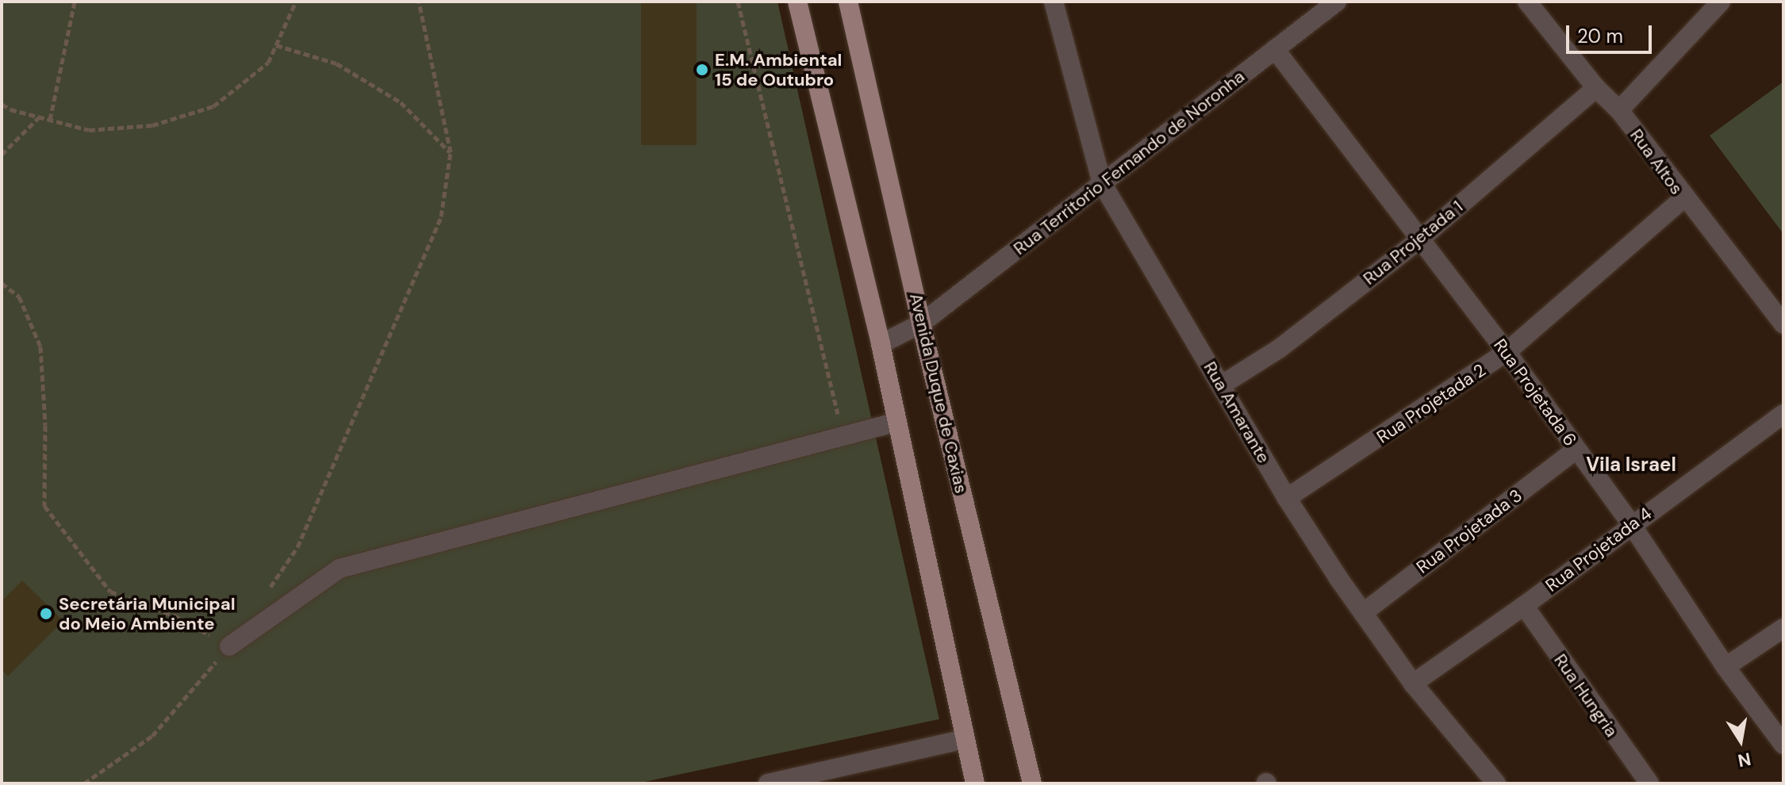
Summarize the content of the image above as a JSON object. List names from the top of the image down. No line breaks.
{"streets":{"main road":["Avenida Duque de Caxias"],"street":["Rua Altos","Rua Territorio Fernando de Noronha","Rua Projetada 1","Rua Projetada 6","Rua Projetada 2","Rua Amarante","Rua Projetada 3","Rua Projetada 4","Rua Hungria"]},"crossings":[["Rua Altos","Rua Projetada 1"],["Rua Altos","Rua Projetada 2"],["Rua Territorio Fernando de Noronha","Rua Projetada 6"],["Rua Territorio Fernando de Noronha","Avenida Duque de Caxias"],["Rua Territorio Fernando de Noronha","Rua Amarante"],["Rua Projetada 1","Rua Projetada 6"],["Rua Projetada 1","Rua Amarante"],["Rua Projetada 6","Rua Projetada 2"],["Rua Projetada 6","Rua Projetada 3"],["Rua Projetada 6","Rua Projetada 4"],["Rua Projetada 2","Rua Amarante"],["Rua Amarante","Rua Projetada 3"],["Rua Amarante","Rua Projetada 4"],["Rua Projetada 4","Rua Hungria"]],"districts":["Vila Israel"],"places":["E.M. Ambiental 15 de Outubro","Secretária Municipal do Meio Ambiente"],"scale_bar":"20 m","north":"bottom"}
